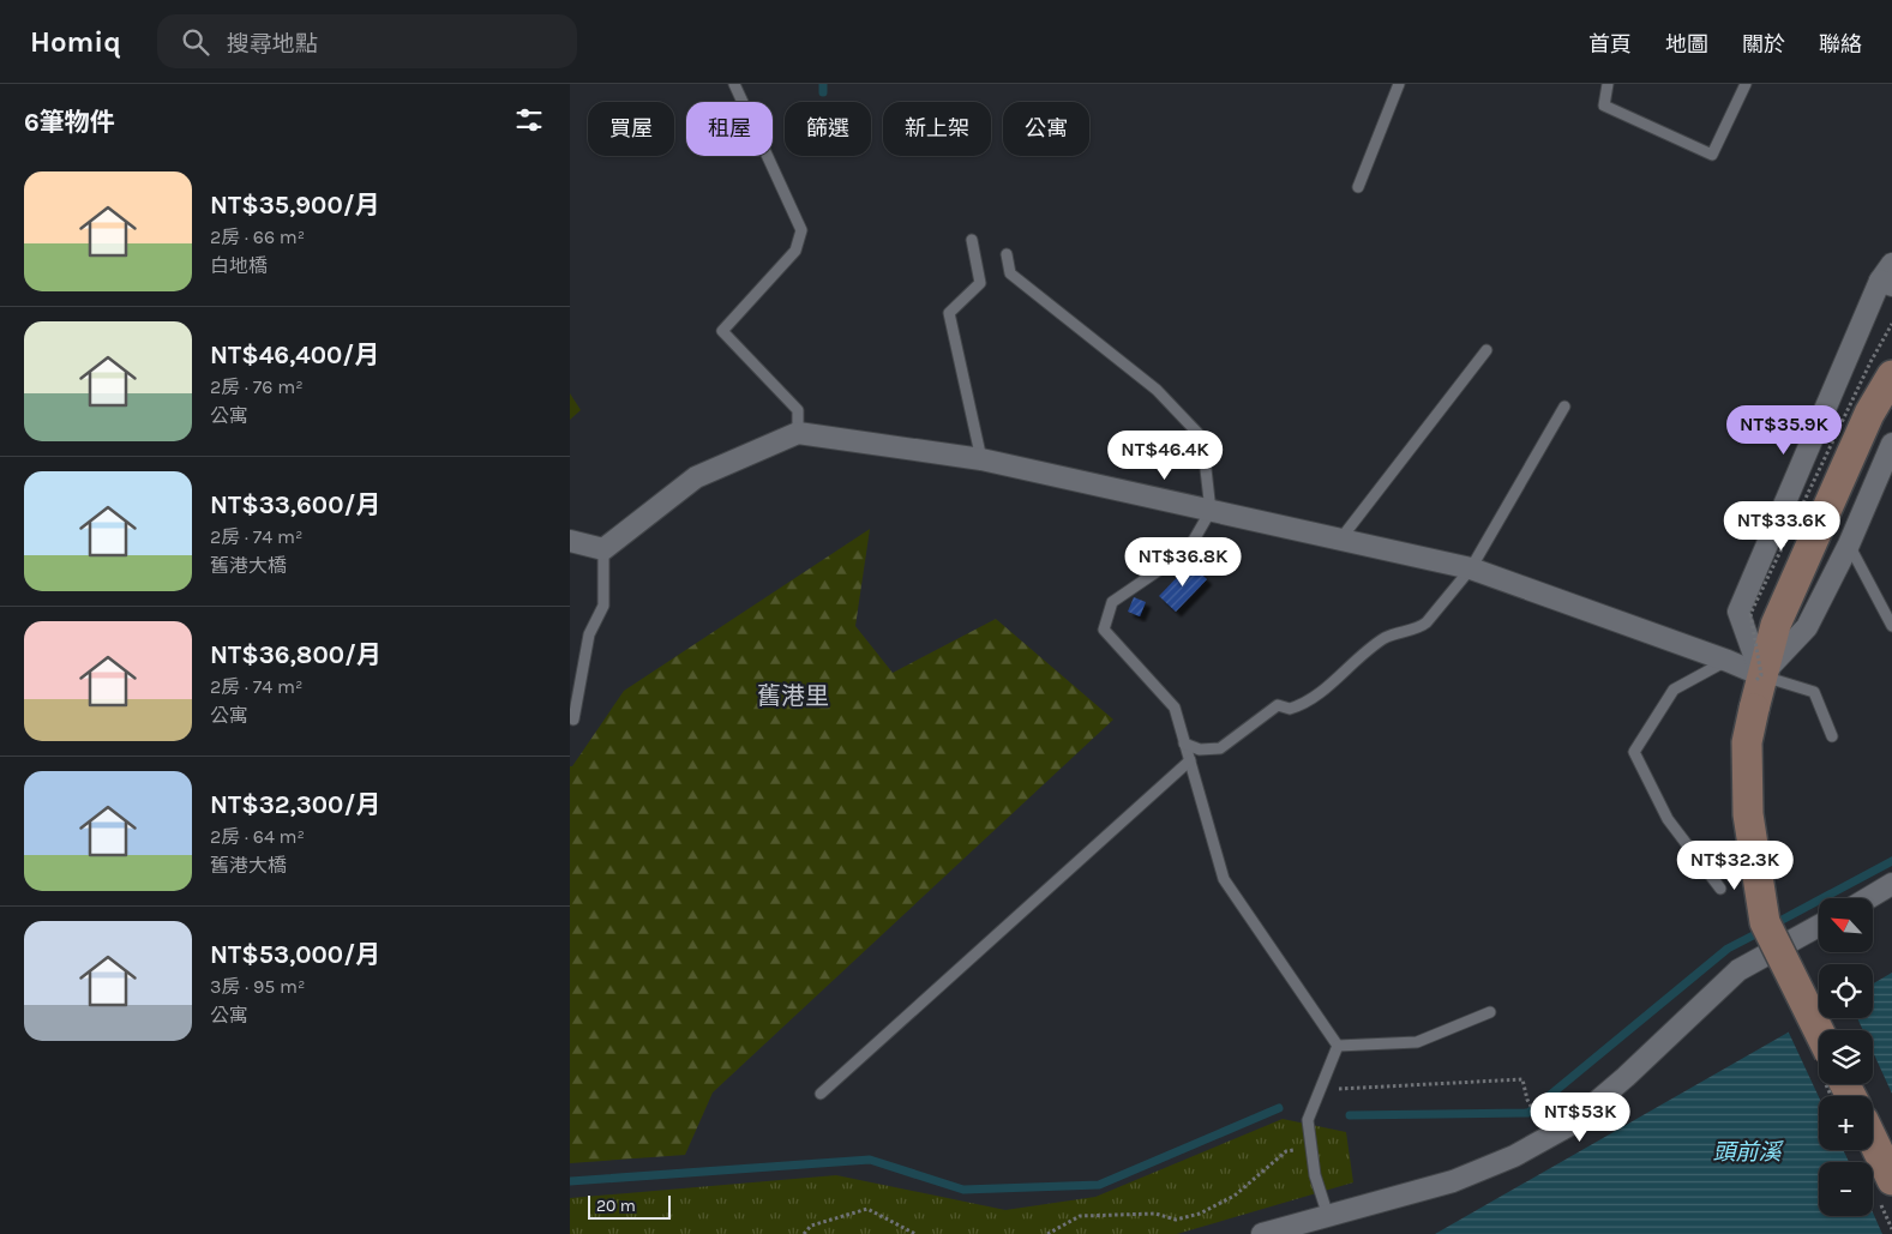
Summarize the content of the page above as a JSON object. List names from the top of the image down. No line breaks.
{"districts":["舊港里"],"water":["頭前溪"],"scale_bar":"20 m","north":"top left","page":{"header":"Homiq","search":"搜尋地點","nav":["首頁","地圖","關於","聯絡"],"heading":"6筆物件","chip":["買屋","租屋","篩選","新上架","公寓"],"list":[{"name":"NT$35,900/月","note":"2房 · 66 m² · 白地橋"},{"name":"NT$46,400/月","note":"2房 · 76 m² · 公寓"},{"name":"NT$33,600/月","note":"2房 · 74 m² · 舊港大橋"},{"name":"NT$36,800/月","note":"2房 · 74 m² · 公寓"},{"name":"NT$32,300/月","note":"2房 · 64 m² · 舊港大橋"},{"name":"NT$53,000/月","note":"3房 · 95 m² · 公寓"}],"price":["NT$35.9K","NT$46.4K","NT$33.6K","NT$36.8K","NT$32.3K","NT$53K"],"map_buttons":["+","−"],"scale":"20 m"}}
